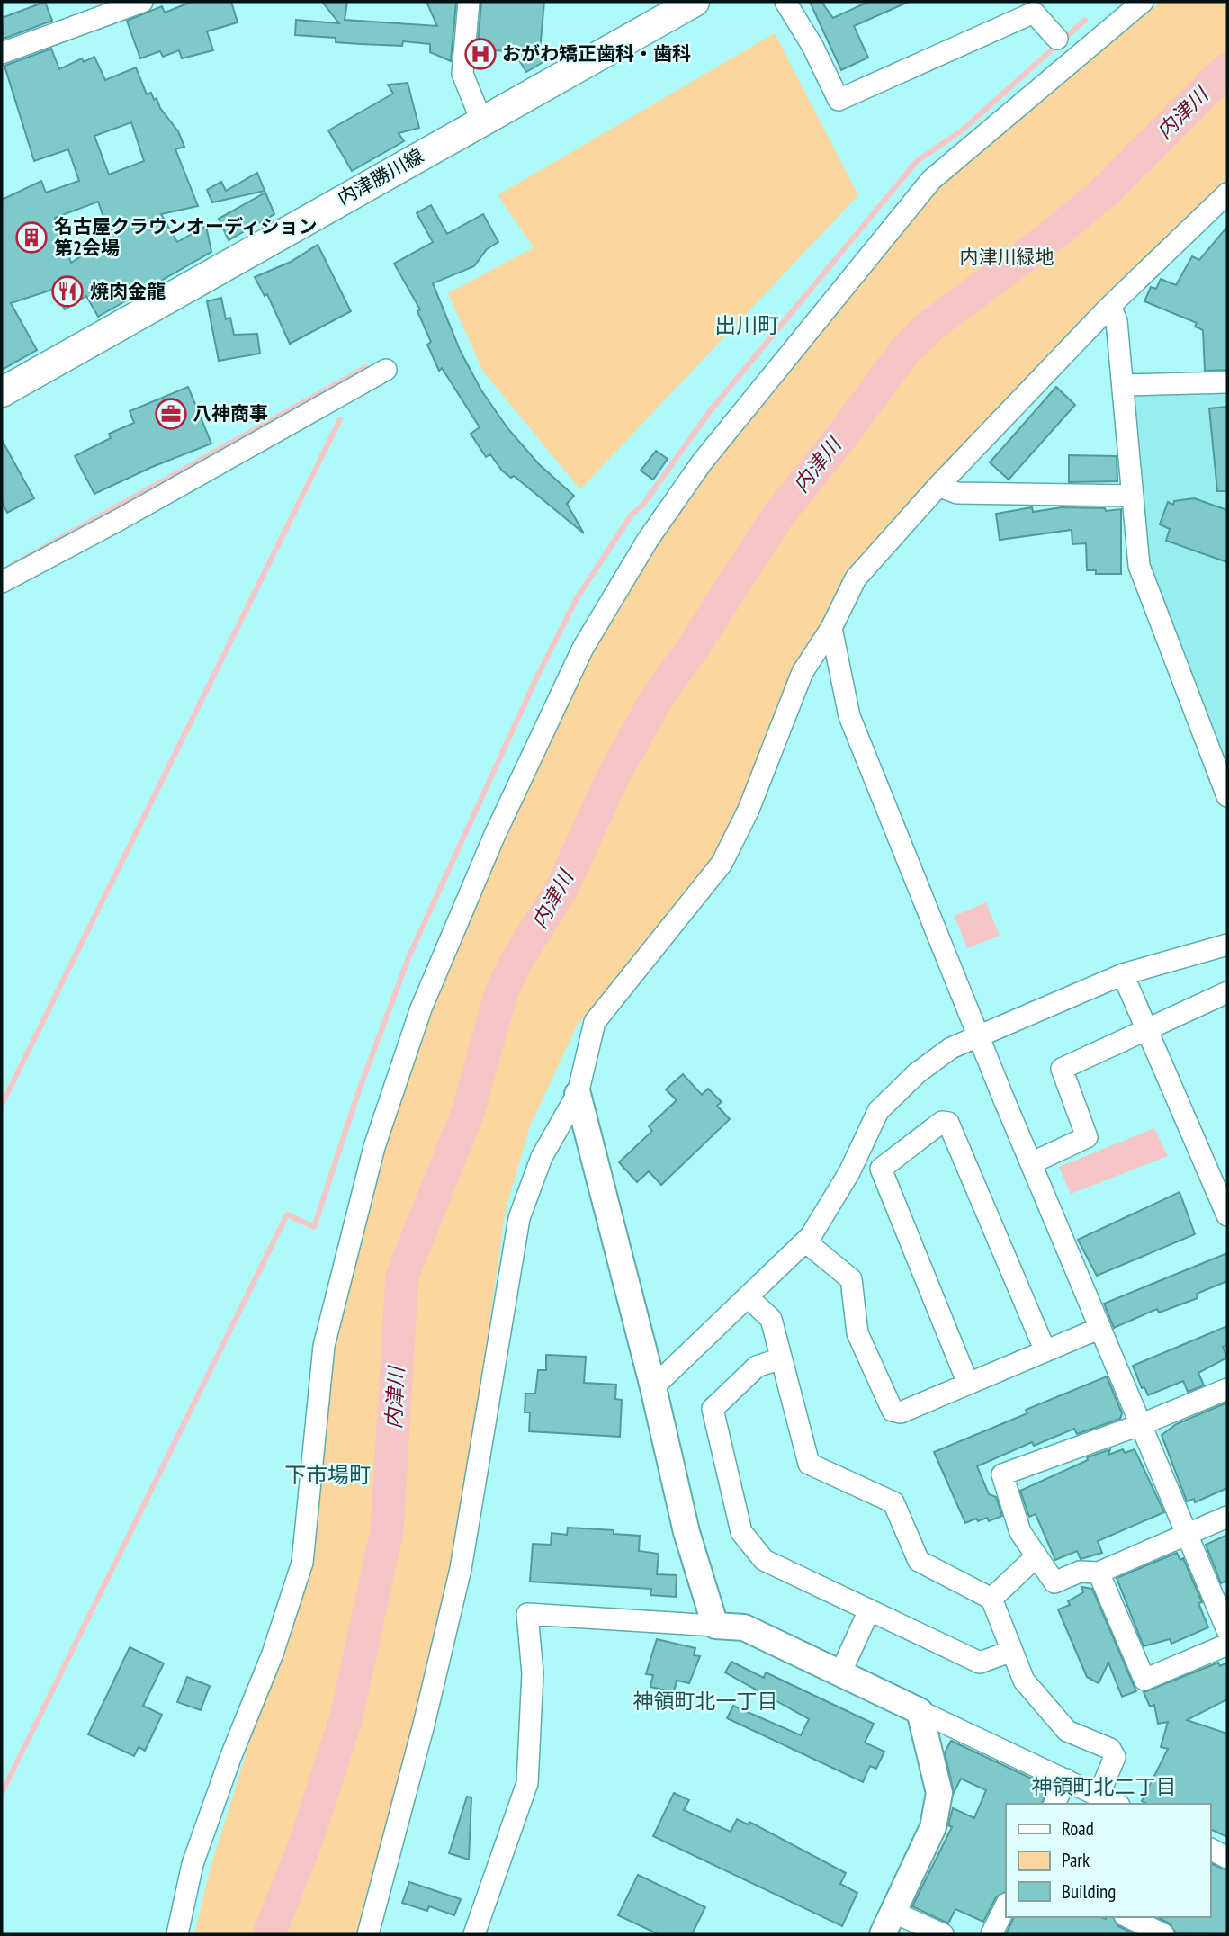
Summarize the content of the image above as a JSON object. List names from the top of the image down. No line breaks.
{"streets":{"main road":["内津勝川線"]},"districts":["出川町","下市場町","神領町北一丁目","神領町北二丁目"],"water":["内津川"],"parks":["内津川緑地"],"places":{"hospital":["おがわ矯正歯科・歯科"],"building":["名古屋クラウンオーディション 第2会場"],"restaurant":["焼肉金龍"],"office":["八神商事"]},"legend":["Road","Park","Building"]}
